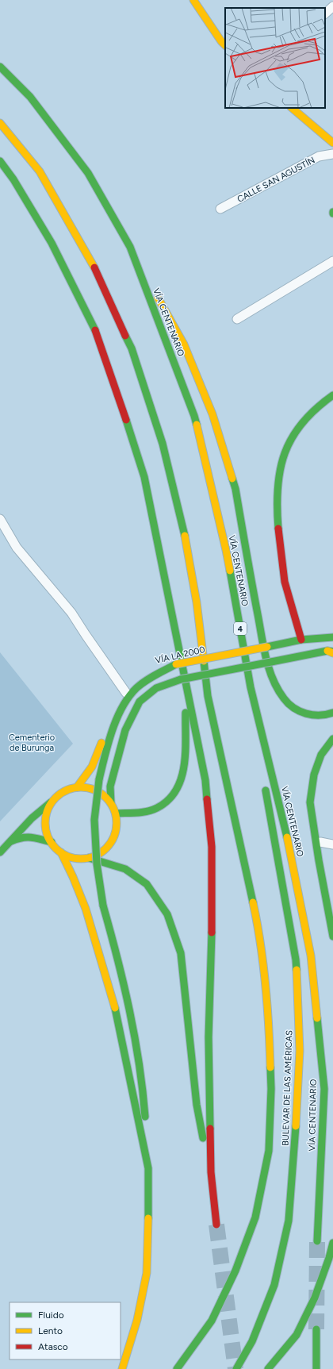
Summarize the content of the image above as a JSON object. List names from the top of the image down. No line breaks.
{"streets":{"main road":["VÍA CENTENARIO","4","VÍA LA 2000","BULEVAR DE LAS AMÉRICAS"],"street":["CALLE SAN AGUSTÍN"]},"parks":["Cementerio de Burunga"],"legend":["Fluido","Lento","Atasco"]}
